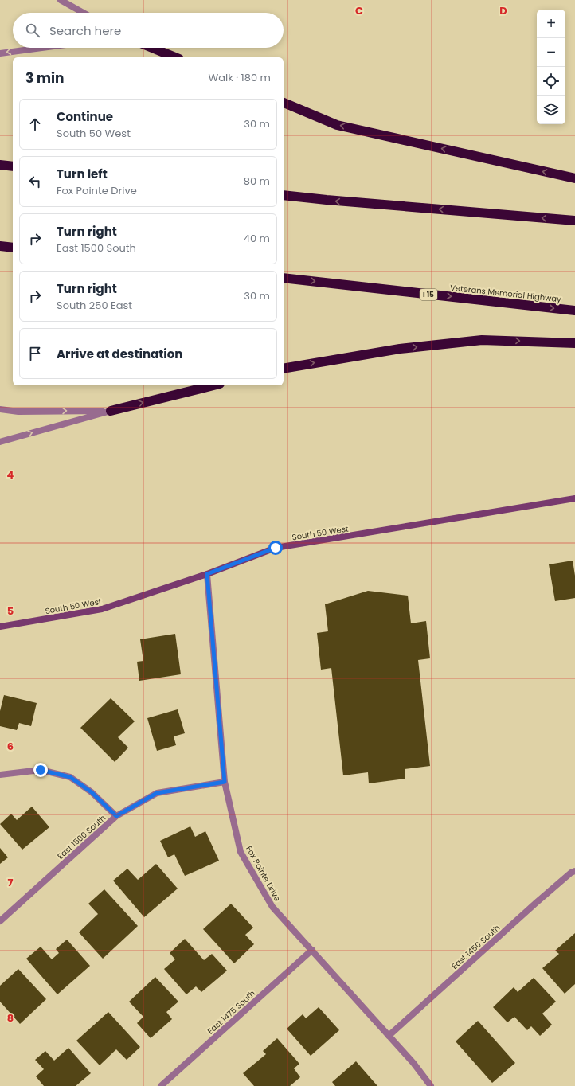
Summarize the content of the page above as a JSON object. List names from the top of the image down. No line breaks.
{"streets":{"highway":["Veterans Memorial Highway","I 15"],"street":["South 50 West","East 1500 South","Fox Pointe Drive","East 1450 South","East 1475 South"]},"crossings":[["South 50 West","Fox Pointe Drive"],["East 1500 South","Fox Pointe Drive"],["Fox Pointe Drive","East 1450 South"],["Fox Pointe Drive","East 1475 South"]],"page":{"map_buttons":["+","−"],"search":"Search here","heading":["3 min","Walk · 180 m"],"list":[["Continue","South 50 West","30 m"],["Turn left","Fox Pointe Drive","80 m"],["Turn right","East 1500 South","40 m"],["Turn right","South 250 East","30 m"],"Arrive at destination"]},"grid":{"columns":["C","D"],"rows":["4","5","6","7","8"]}}
